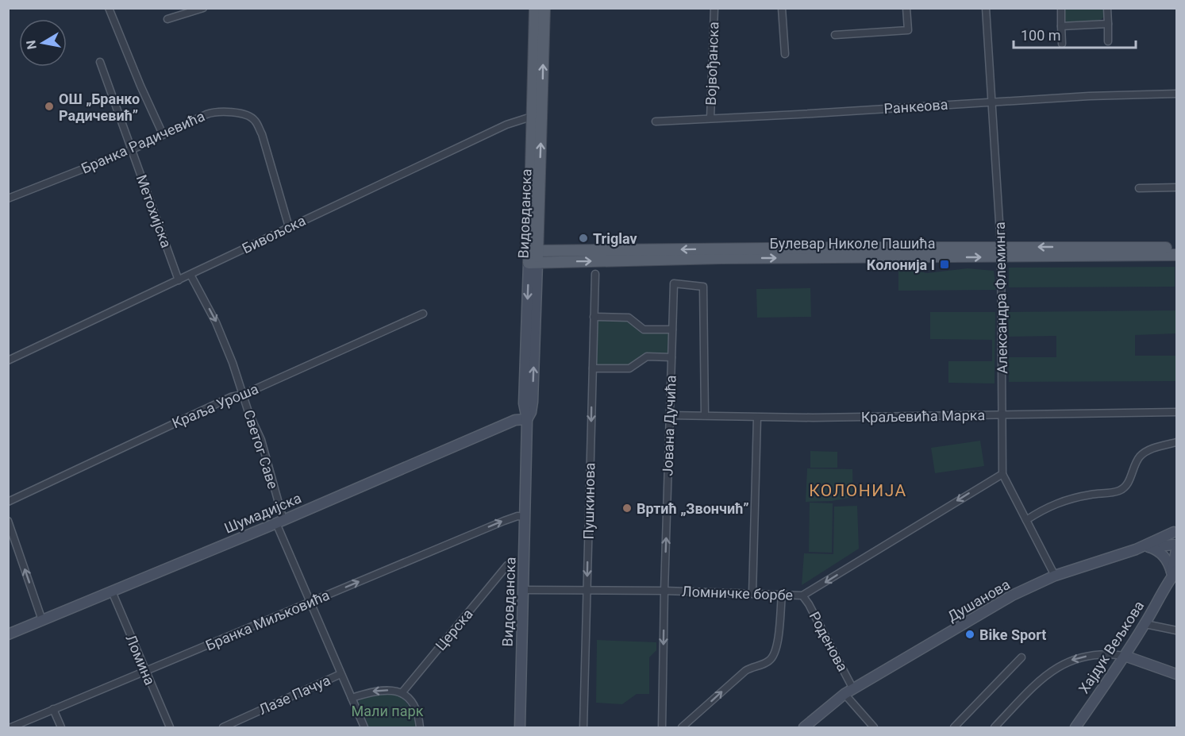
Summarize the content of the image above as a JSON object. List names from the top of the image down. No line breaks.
{"streets":{"main road":["Видовданска","Булевар Николе Пашића","Шумадијска","Душанова","Хајдук Вељкова"],"street":["Војвођанска","Ранкеова","Бранка Радичевића","Метохијска","Бивољска","Александра Флеминга","Краља Уроша","Краљевића Марка","Јована Дучића","Светог Саве","Пушкинова","Ломничке борбе","Бранка Миљковића","Церска","Роденова","Ломина","Лазе Пачуа"]},"crossings":[["Војвођанска","Ранкеова"],["Ранкеова","Александра Флеминга"],["Бранка Радичевића","Метохијска"],["Бранка Радичевића","Бивољска"],["Метохијска","Бивољска"],["Видовданска","Бивољска"],["Видовданска","Булевар Николе Пашића"],["Видовданска","Шумадијска"],["Видовданска","Ломничке борбе"],["Видовданска","Бранка Миљковића"],["Бивољска","Светог Саве"],["Булевар Николе Пашића","Александра Флеминга"],["Александра Флеминга","Краљевића Марка"],["Александра Флеминга","Ломничке борбе"],["Александра Флеминга","Душанова"],["Краља Уроша","Светог Саве"],["Краљевића Марка","Јована Дучића"],["Јована Дучића","Ломничке борбе"],["Светог Саве","Шумадијска"],["Светог Саве","Бранка Миљковића"],["Светог Саве","Лазе Пачуа"],["Пушкинова","Ломничке борбе"],["Шумадијска","Ломина"],["Ломничке борбе","Роденова"],["Душанова","Роденова"],["Душанова","Хајдук Вељкова"],["Бранка Миљковића","Ломина"]],"one_way":["Пушкинова","Ломничке борбе","Бранка Миљковића"],"districts":["КОЛОНИЈА"],"parks":["Мали парк"],"places":{"other":["ОШ „Бранко Радичевић”","Triglav","Вртић „Звончић”","Bike Sport"],"transit":["Колонија I"]},"scale_bar":"100 m","north":"left"}
